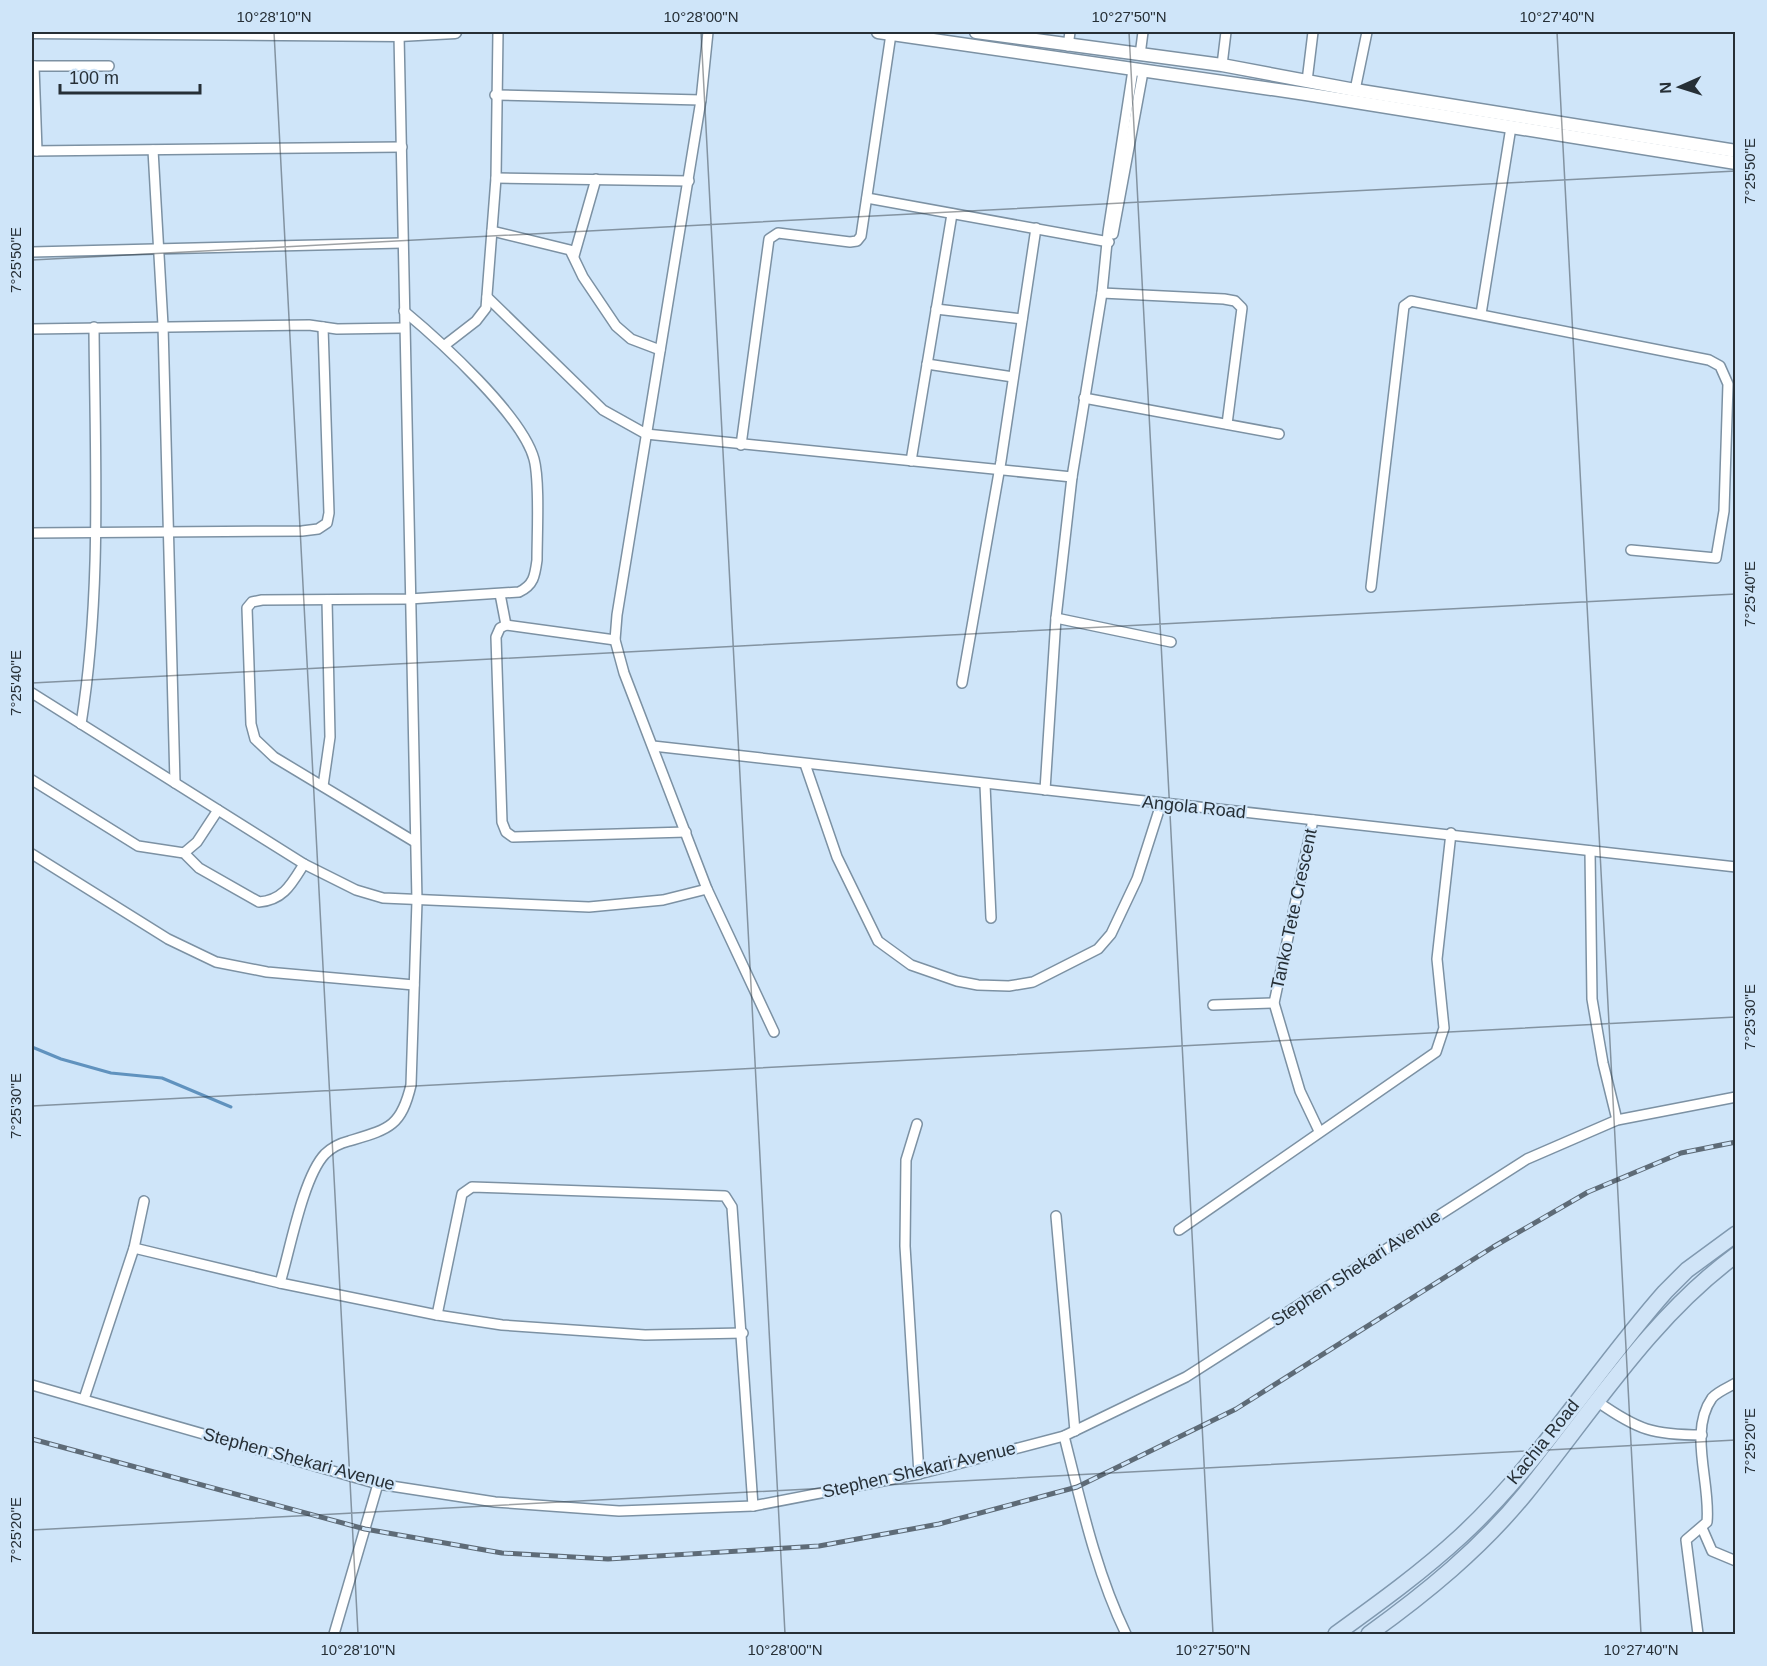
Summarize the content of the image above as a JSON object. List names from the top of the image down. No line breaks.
{"streets":{"main road":["Kachia Road"],"street":["Angola Road","Tanko Tete Crescent","Stephen Shekari Avenue"]},"crossings":[["Angola Road","Tanko Tete Crescent"]],"scale_bar":"100 m","north":"left","coordinates":["10°28'10\"N","10°28'00\"N","10°27'50\"N","10°27'40\"N","7°25'50\"E","7°25'40\"E","7°25'30\"E","7°25'20\"E"]}
